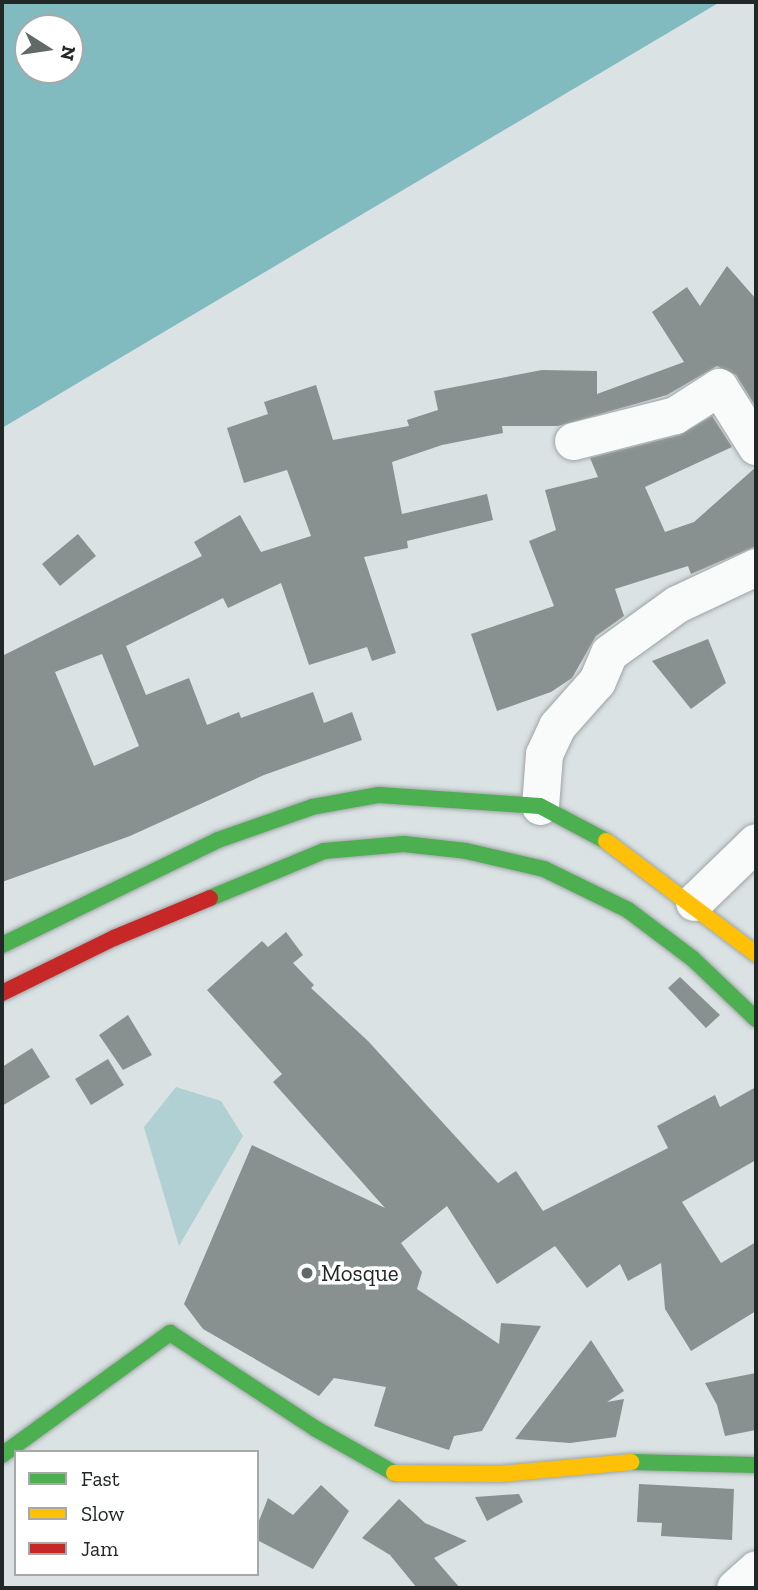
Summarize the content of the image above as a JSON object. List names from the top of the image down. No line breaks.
{"places":["Mosque"],"legend":["Fast","Slow","Jam"],"north":"right"}
